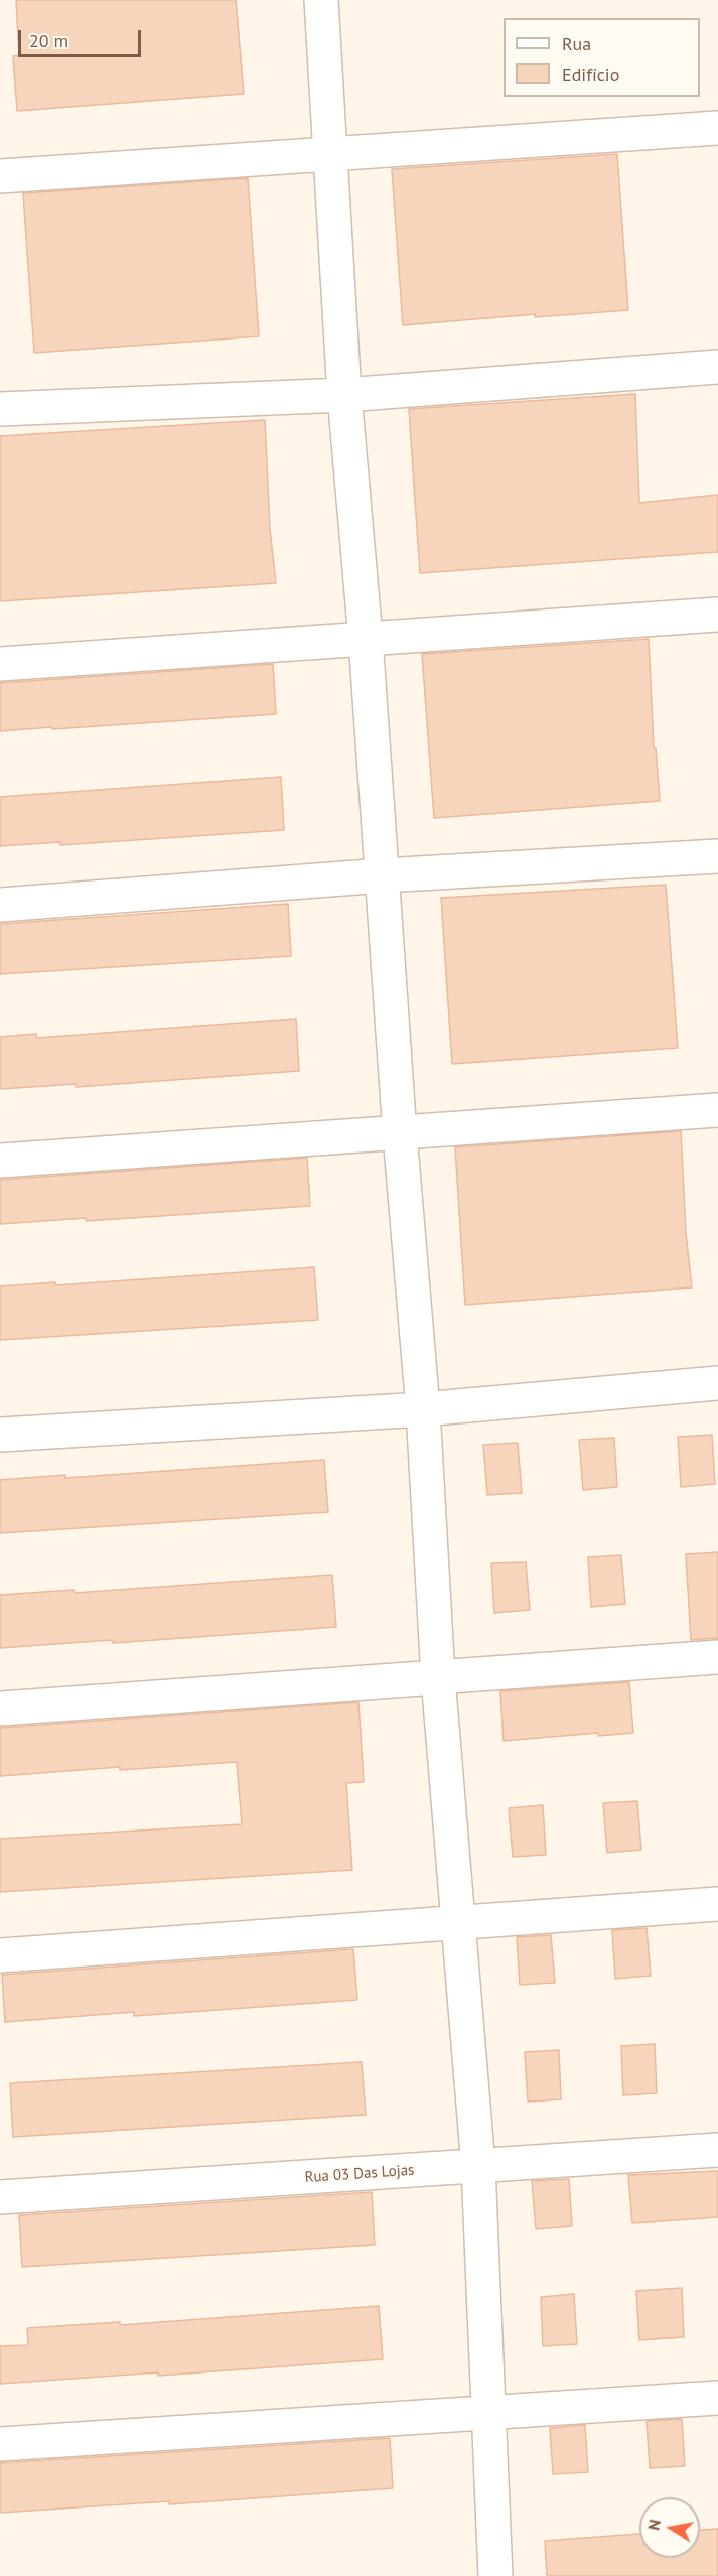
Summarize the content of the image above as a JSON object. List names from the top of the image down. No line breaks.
{"streets":{"street":["Rua 03 Das Lojas"]},"legend":["Rua","Edifício"],"scale_bar":"20 m","north":"left"}
